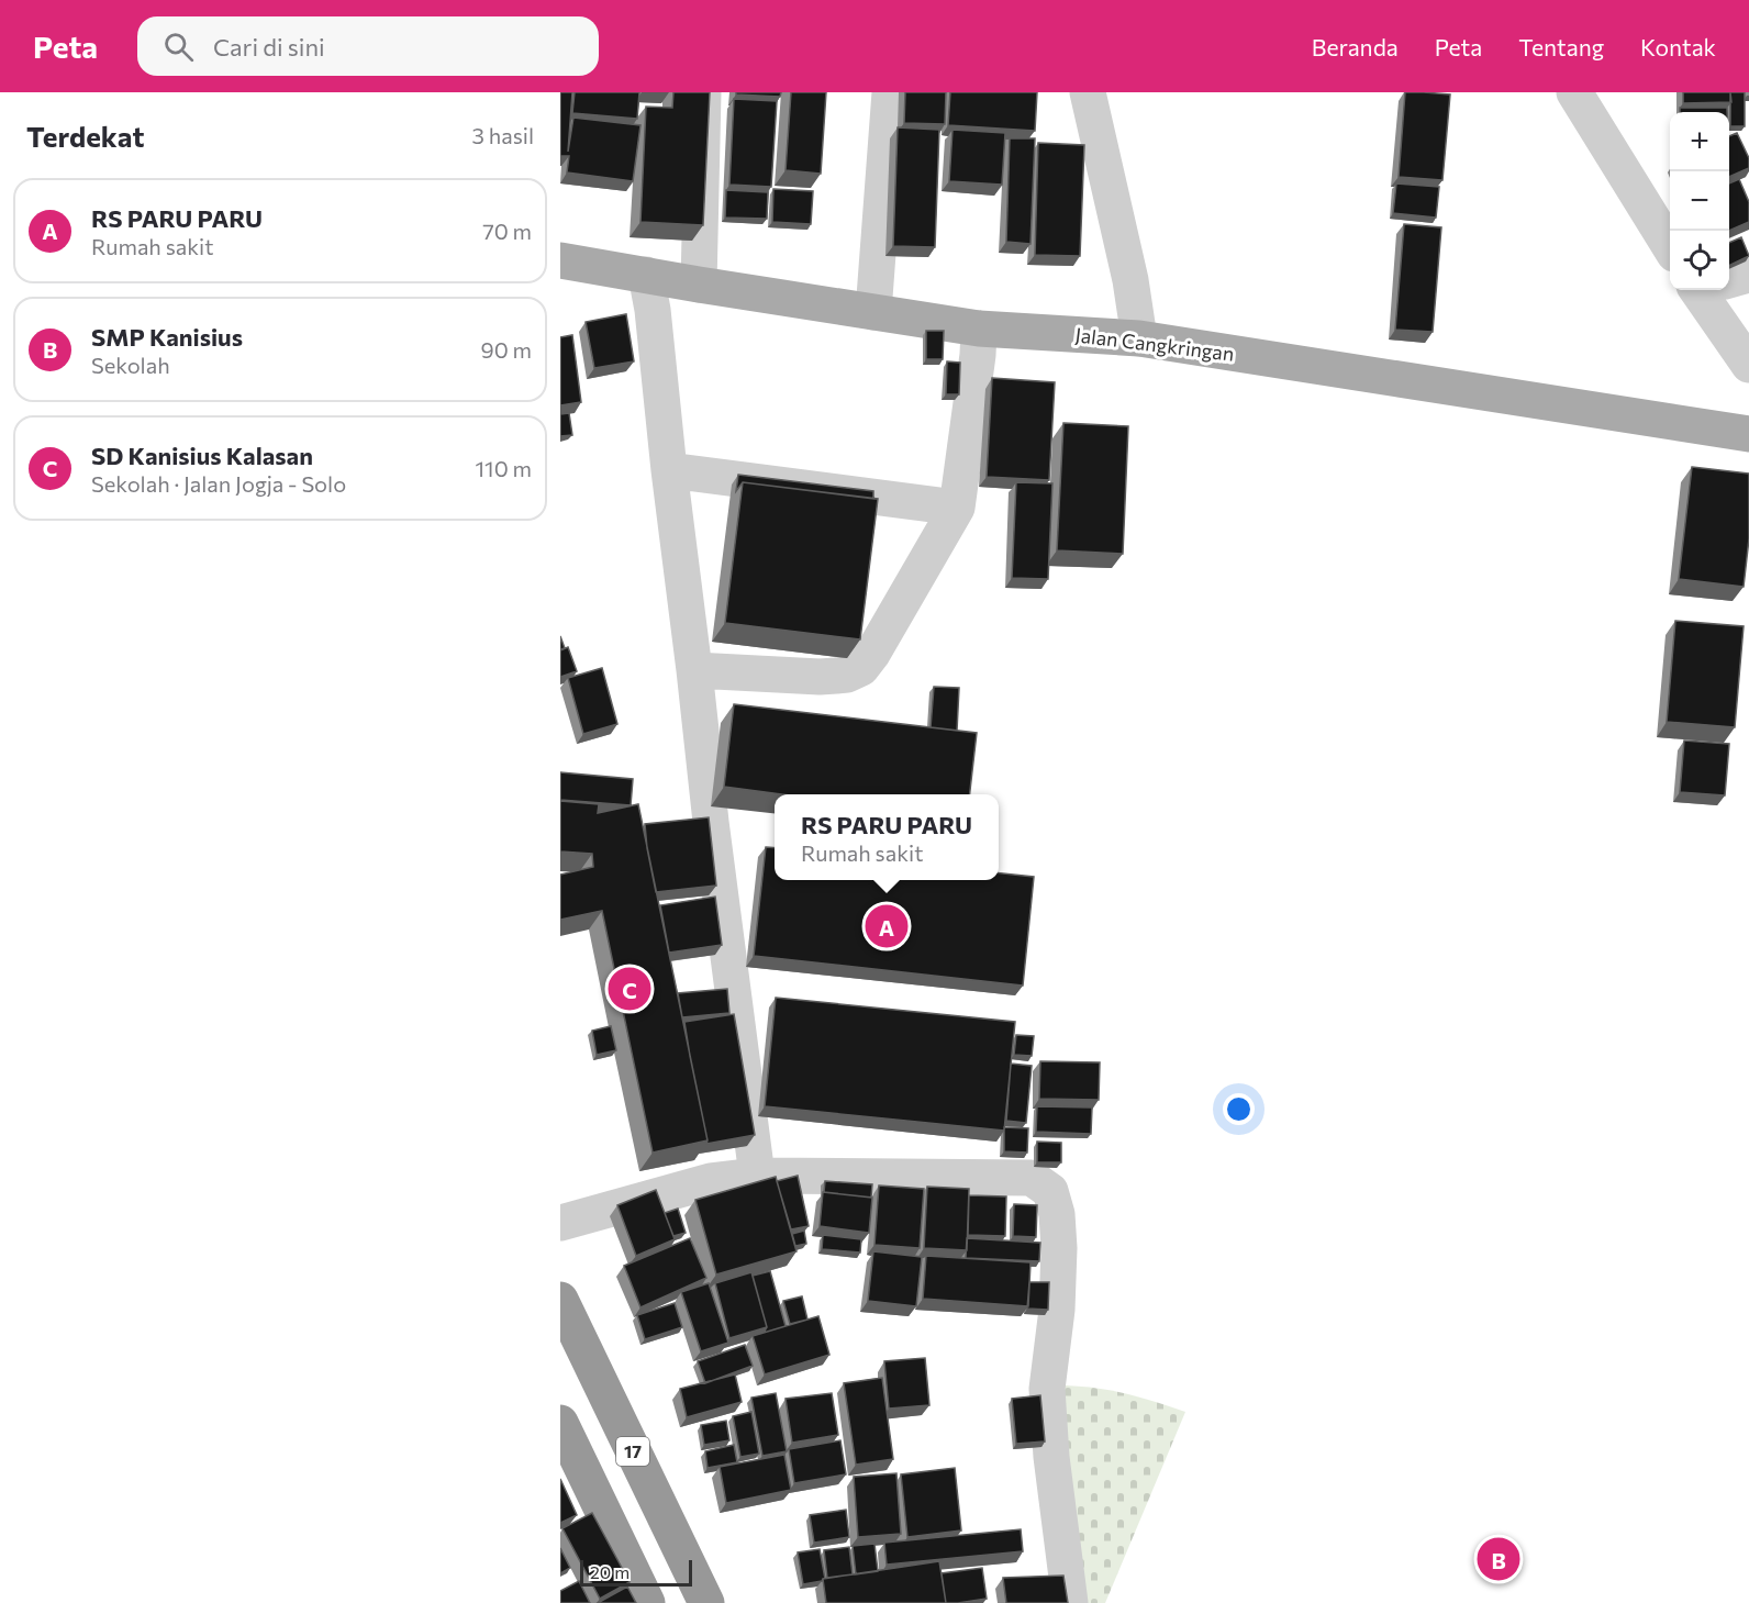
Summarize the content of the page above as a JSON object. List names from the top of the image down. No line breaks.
{"streets":{"highway":["17"],"main road":["Jalan Cangkringan"]},"scale_bar":"20 m","page":{"header":"Peta","search":"Cari di sini","nav":["Beranda","Peta","Tentang","Kontak"],"heading":["Terdekat","3 hasil"],"map_buttons":["+","−"],"list":[{"mark":"A","name":"RS PARU PARU","note":"Rumah sakit","value":"70 m"},{"mark":"B","name":"SMP Kanisius","note":"Sekolah","value":"90 m"},{"mark":"C","name":"SD Kanisius Kalasan","note":"Sekolah · Jalan Jogja - Solo","value":"110 m"}],"popup":["RS PARU PARU","Rumah sakit"],"pins":["A","C","B"],"scale":"20 m"}}
